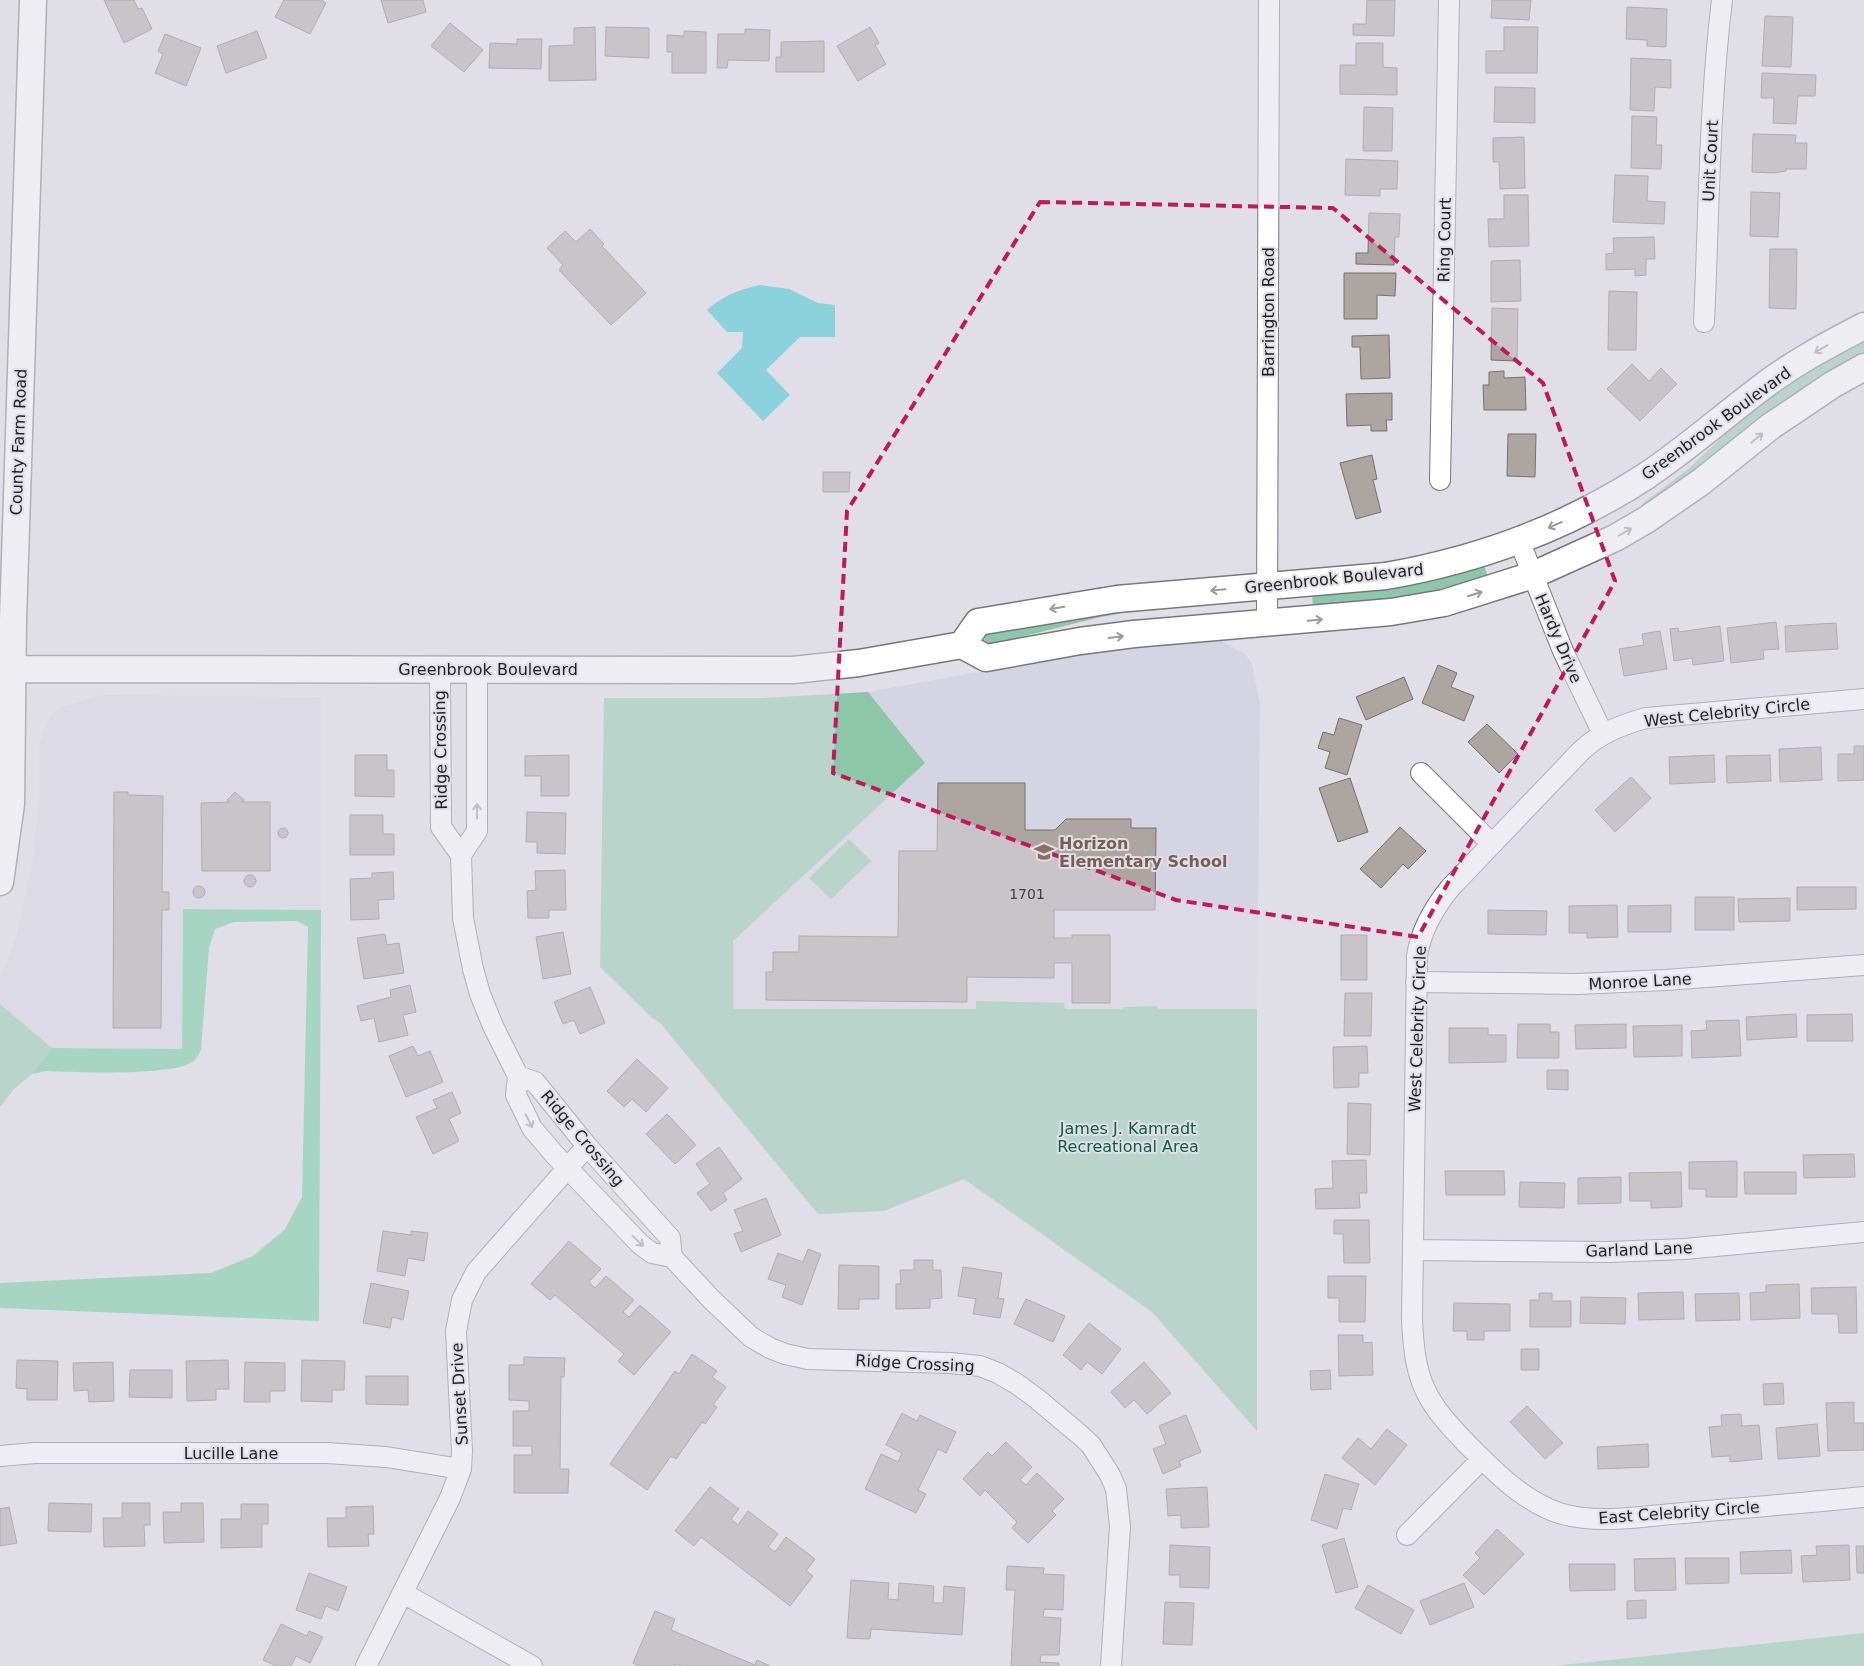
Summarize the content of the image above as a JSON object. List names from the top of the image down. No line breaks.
{"streets":{"main road":["Greenbrook Boulevard","County Farm Road"],"street":["Unit Court","Ring Court","Barrington Road","Hardy Drive","West Celebrity Circle","Ridge Crossing","Monroe Lane","Garland Lane","Sunset Drive","Lucille Lane","East Celebrity Circle"]},"crossings":[["Barrington Road","Greenbrook Boulevard"],["Greenbrook Boulevard","County Farm Road"],["Greenbrook Boulevard","Hardy Drive"],["Greenbrook Boulevard","Ridge Crossing"],["Hardy Drive","West Celebrity Circle"],["West Celebrity Circle","Monroe Lane"],["West Celebrity Circle","Garland Lane"],["West Celebrity Circle","East Celebrity Circle"],["Ridge Crossing","Sunset Drive"],["Sunset Drive","Lucille Lane"]],"parks":["James J. Kamradt Recreational Area"],"places":{"school or university":["Horizon Elementary School"]},"house_numbers":["1701"]}
